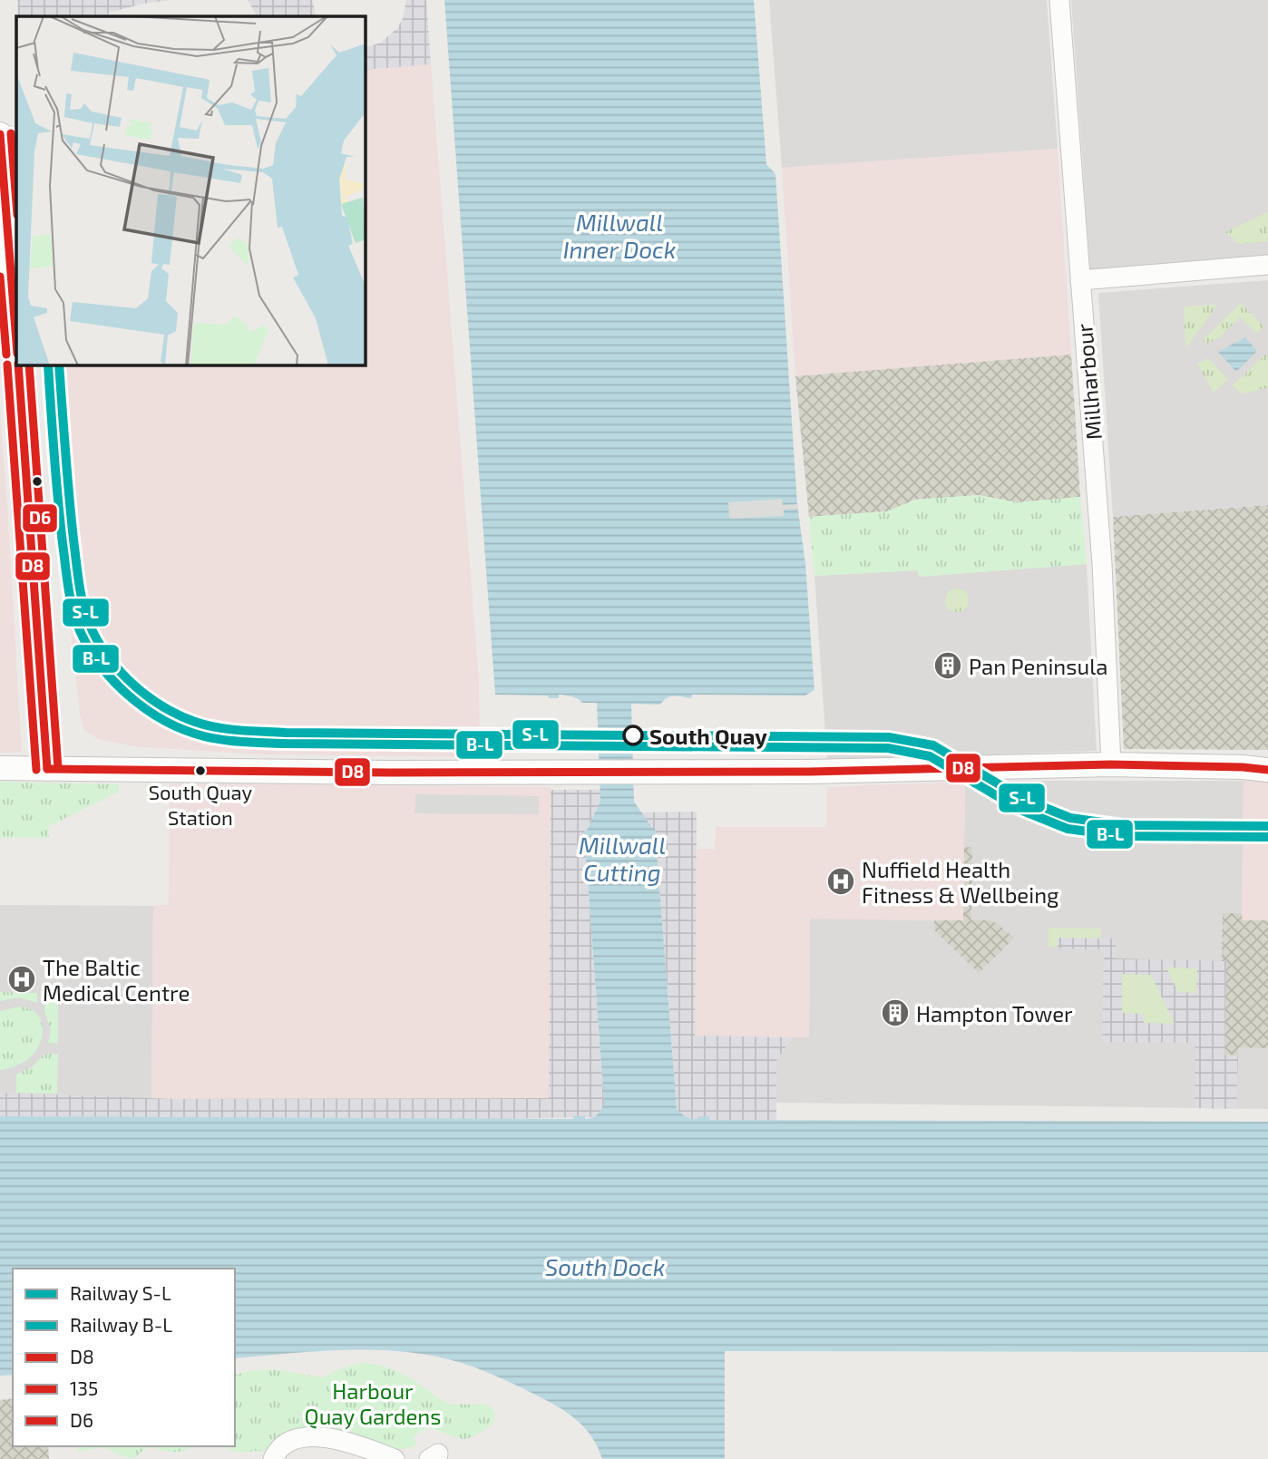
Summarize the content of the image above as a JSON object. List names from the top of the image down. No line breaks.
{"streets":{"street":["Millharbour"]},"water":["Millwall Inner Dock","Millwall Cutting","South Dock"],"parks":["Harbour Quay Gardens"],"places":{"building":["Pan Peninsula","Hampton Tower"],"other":["South Quay","South Quay Station"],"hospital":["Nuffield Health Fitness & Wellbeing","The Baltic Medical Centre"]},"lines":["transit line D6","transit line D8","transit line 135","rail line S-L","rail line B-L"],"legend":["Railway S-L","Railway B-L","D8","135","D6"]}
